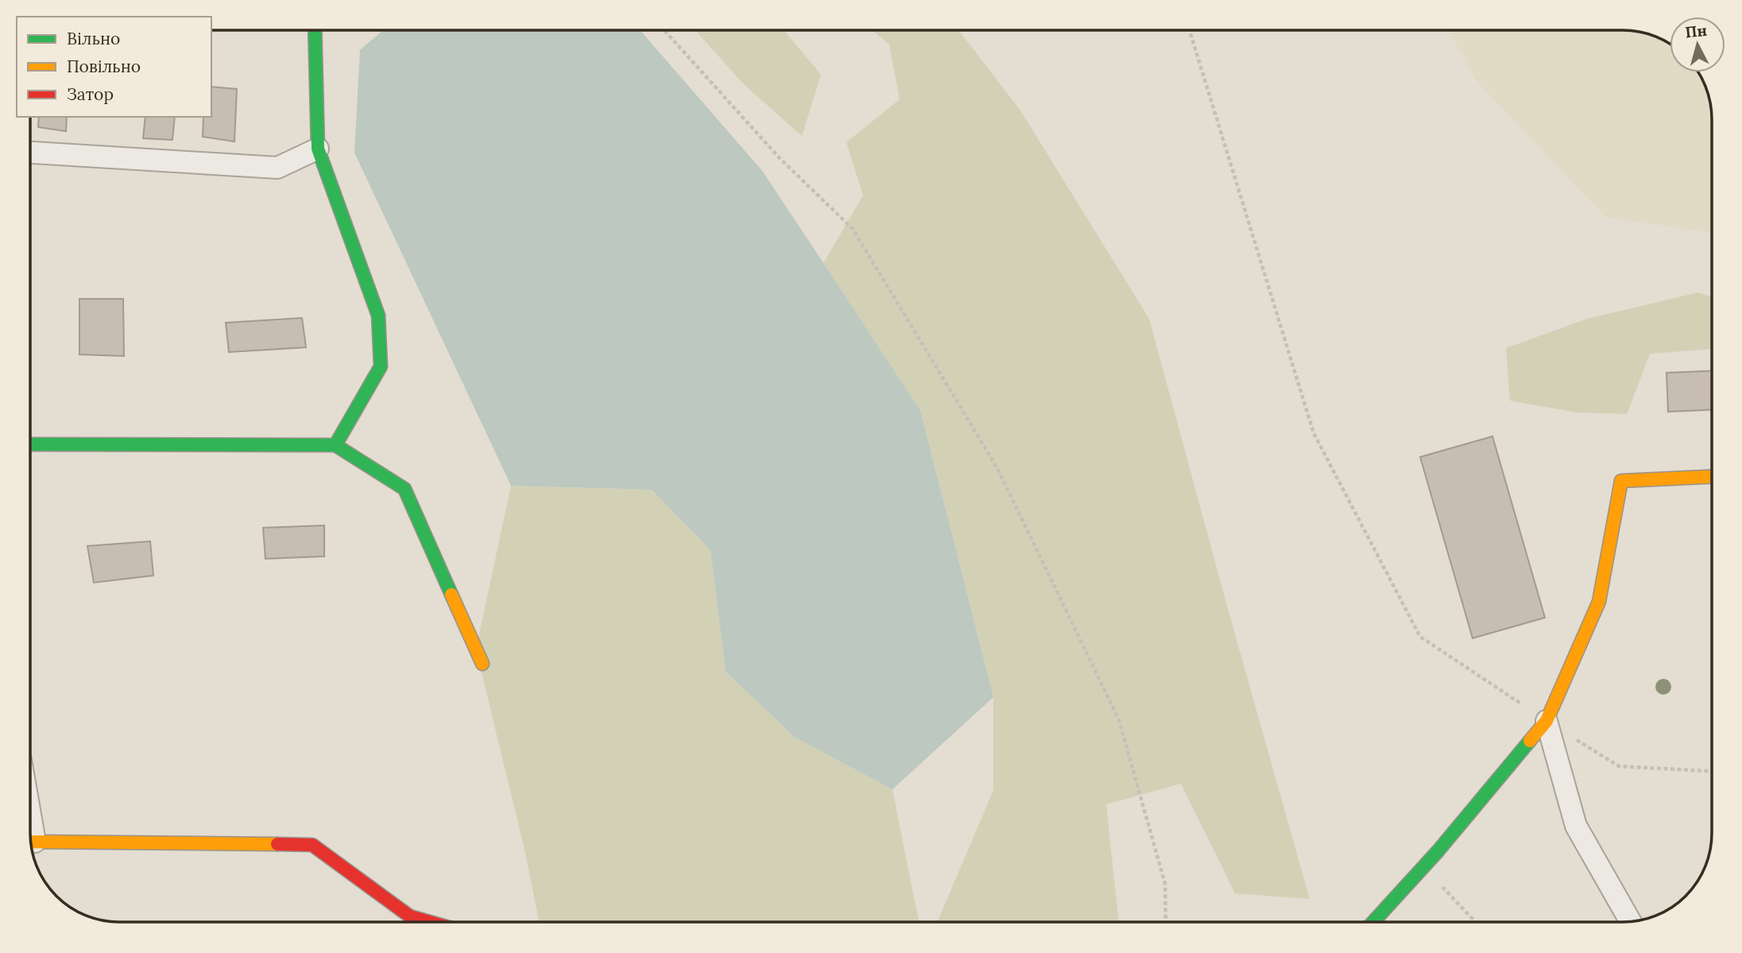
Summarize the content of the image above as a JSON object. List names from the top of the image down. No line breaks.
{"legend":["Вільно","Повільно","Затор"],"north":"top"}
